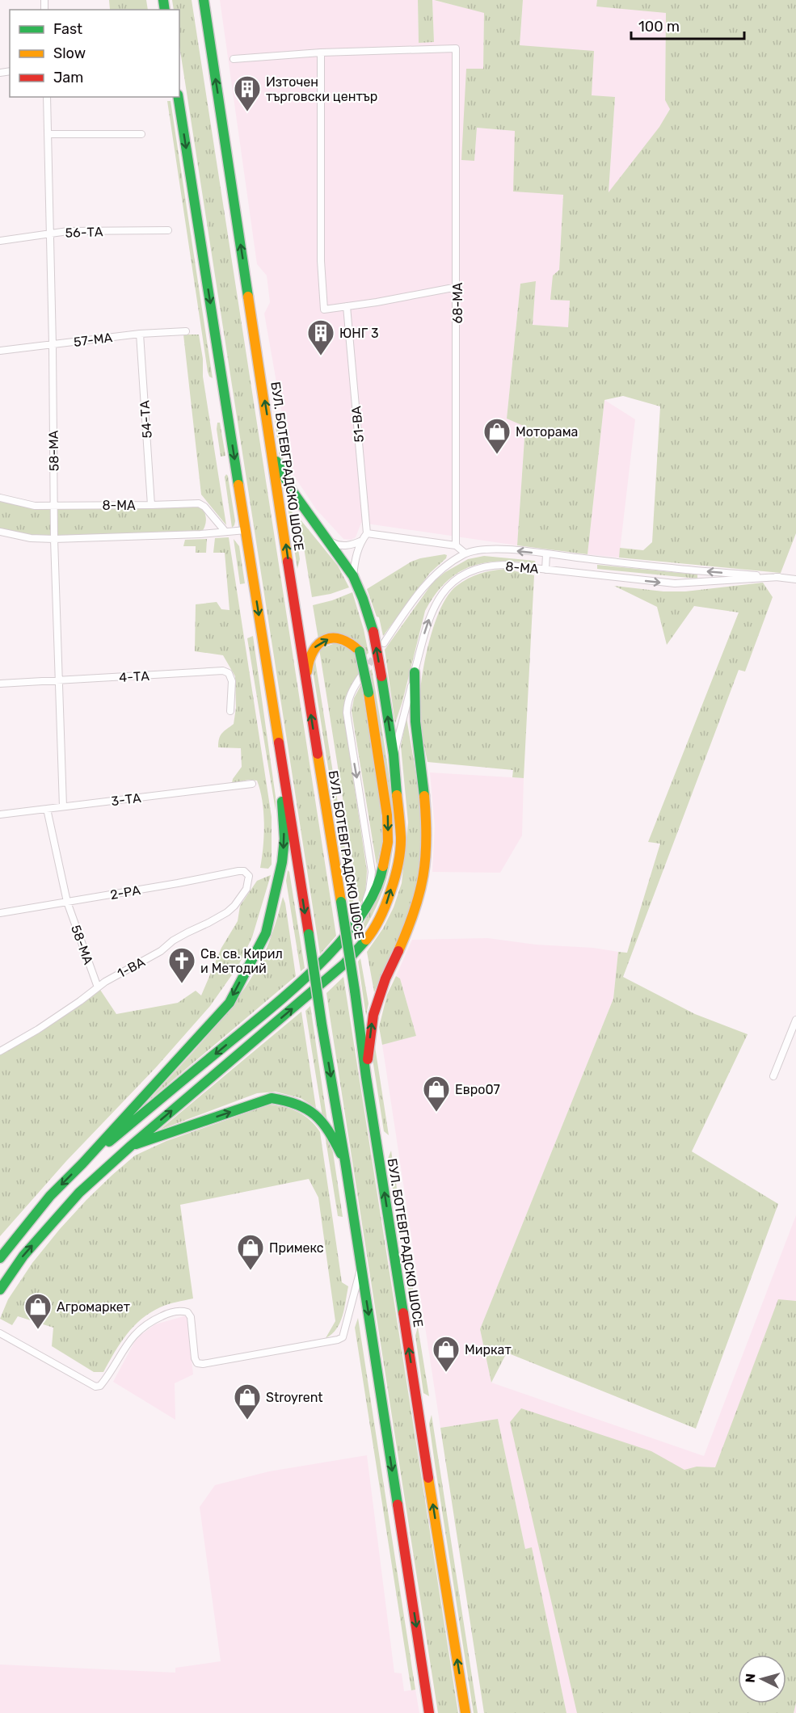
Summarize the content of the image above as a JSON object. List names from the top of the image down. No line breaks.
{"streets":{"main road":["БУЛ. БОТЕВГРАДСКО ШОСЕ"],"street":["56-ТА","68-МА","57-МА","54-ТА","51-ВА","58-МА","8-МА","4-ТА","3-ТА","2-РА","1-ВА"]},"crossings":[["56-ТА","58-МА"],["57-МА","54-ТА"],["57-МА","58-МА"],["54-ТА","8-МА"],["58-МА","8-МА"],["58-МА","4-ТА"],["58-МА","3-ТА"],["58-МА","2-РА"],["58-МА","1-ВА"],["2-РА","1-ВА"]],"places":{"building":["Източен търговски център","ЮНГ 3"],"shop":["Моторама","Евро07","Примекс","Агромаркет","Миркат","Stroyrent"],"church":["Св. св. Кирил и Методий"]},"legend":["Fast","Slow","Jam"],"scale_bar":"100 m","north":"left"}
